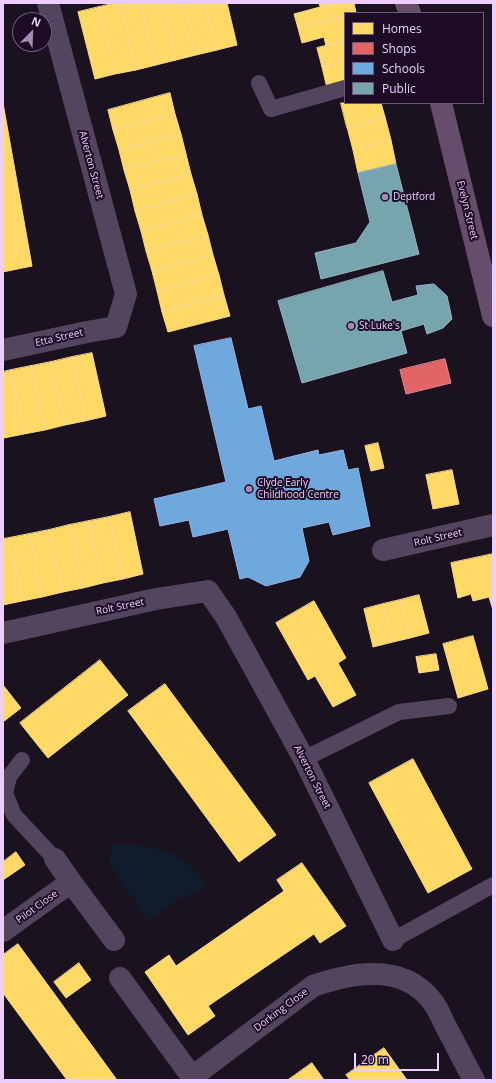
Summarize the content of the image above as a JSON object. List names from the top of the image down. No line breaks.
{"streets":{"main road":["Evelyn Street"],"street":["Alverton Street","Etta Street","Rolt Street","Pilot Close","Dorking Close"]},"crossings":[["Alverton Street","Etta Street"],["Alverton Street","Rolt Street"]],"places":["Deptford","St Luke's","Clyde Early Childhood Centre"],"legend":["Homes","Shops","Schools","Public"],"scale_bar":"20 m","north":"top right"}
